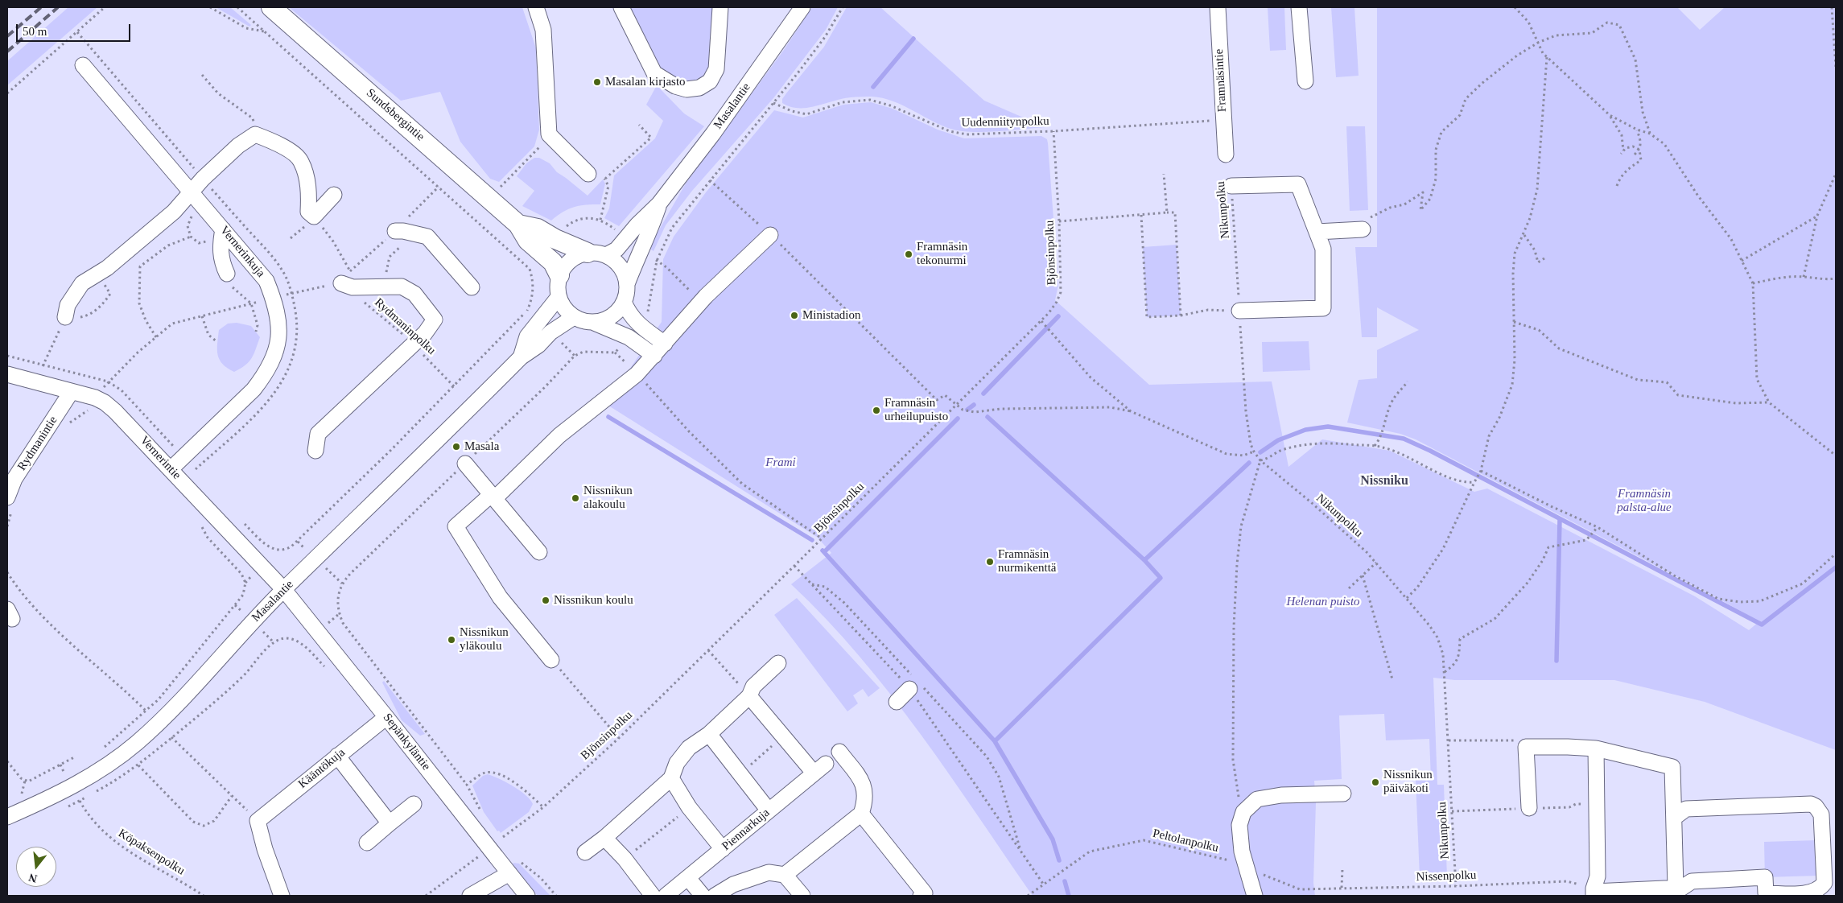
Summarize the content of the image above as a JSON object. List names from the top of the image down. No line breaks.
{"streets":{"main road":["Sundsbergintie"],"street":["Framnäsintie","Masalantie","Vernerinkuja","Rydmanintie","Vernerintie","Sepänkyläntie","Kääntökuja","Piennarkuja"],"path":["Uudenniitynpolku","Nikunpolku","Bjönsinpolku","Rydmaninpolku","Peltolanpolku","Köpaksenpolku","Nissenpolku"]},"crossings":[["Framnäsintie","Uudenniitynpolku"],["Masalantie","Sundsbergintie"],["Masalantie","Vernerintie"],["Masalantie","Sepänkyläntie"],["Uudenniitynpolku","Bjönsinpolku"],["Nikunpolku","Nissenpolku"],["Vernerinkuja","Vernerintie"],["Rydmanintie","Vernerintie"],["Vernerintie","Sepänkyläntie"],["Sepänkyläntie","Kääntökuja"],["Peltolanpolku","Nissenpolku"]],"districts":["Nissniku"],"parks":["Frami","Framnäsin palsta-alue","Helenan puisto"],"places":["Masalan kirjasto","Framnäsin tekonurmi","Ministadion","Framnäsin urheilupuisto","Masala","Nissnikun alakoulu","Framnäsin nurmikenttä","Nissnikun koulu","Nissnikun yläkoulu","Nissnikun päiväkoti"],"scale_bar":"50 m","north":"bottom"}
